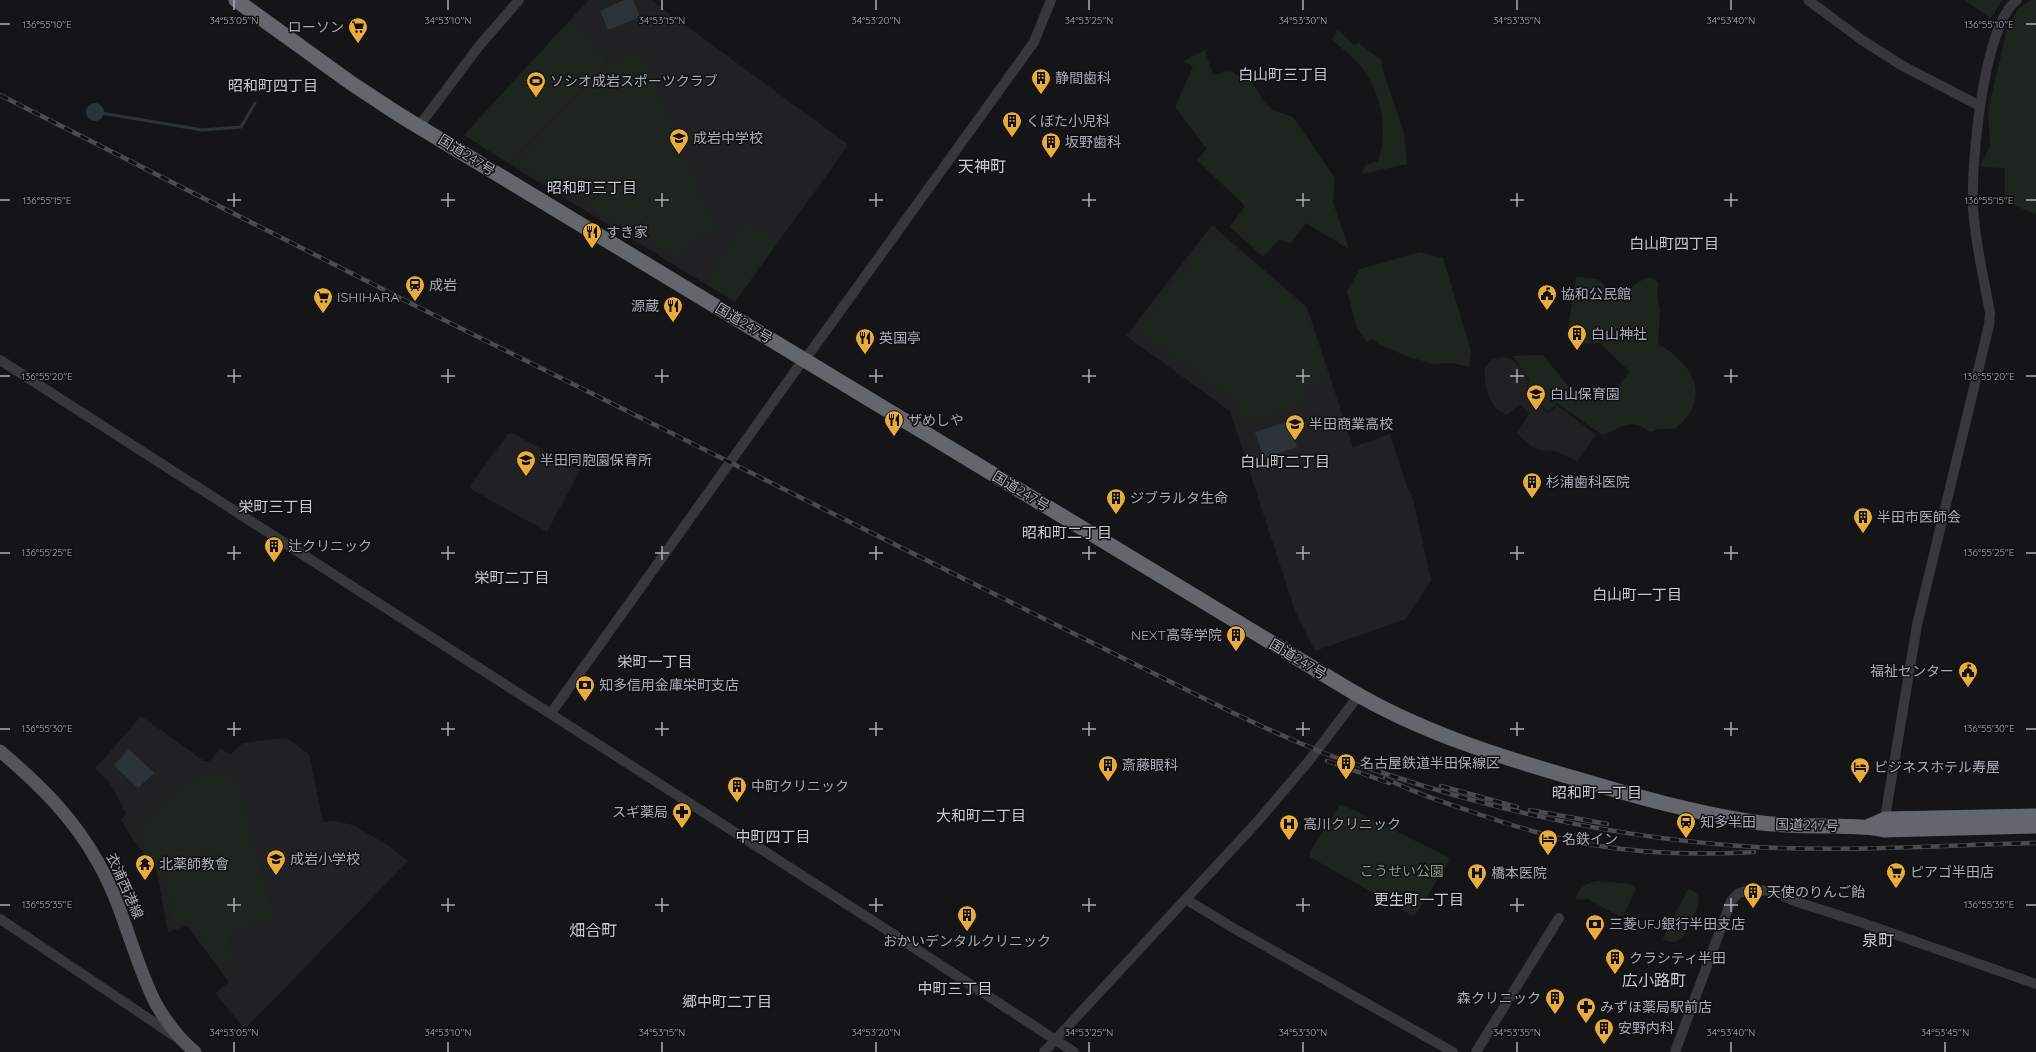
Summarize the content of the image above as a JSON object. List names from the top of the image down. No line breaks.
{"streets":{"highway":["国道247号"],"main road":["衣浦西港線"]},"districts":["白山町三丁目","昭和町四丁目","天神町","昭和町三丁目","白山町四丁目","白山町二丁目","栄町三丁目","昭和町二丁目","栄町二丁目","白山町一丁目","栄町一丁目","昭和町一丁目","大和町二丁目","中町四丁目","更生町一丁目","畑合町","泉町","広小路町","中町三丁目","郷中町二丁目"],"parks":["こうせい公園"],"places":{"supermarket":["ローソン","ISHIHARA","ピアゴ半田店"],"building":["静間歯科","くぼた小児科","坂野歯科","白山神社","杉浦歯科医院","ジブラルタ生命","半田市医師会","辻クリニック","NEXT高等学院","名古屋鉄道半田保線区","斎藤眼科","中町クリニック","天使のりんご飴","おかいデンタルクリニック","クラシティ半田","森クリニック","安野内科"],"sports":["ソシオ成岩スポーツクラブ"],"school or university":["成岩中学校","白山保育園","半田商業高校","半田同胞園保育所","成岩小学校"],"restaurant":["すき家","源蔵","英国亭","ザめしや"],"station":["成岩","知多半田"],"public building":["協和公民館","福祉センター"],"bank":["知多信用金庫栄町支店","三菱UFJ銀行半田支店"],"hotel":["ビジネスホテル寿屋","名鉄イン"],"pharmacy":["スギ薬局","みずほ薬局駅前店"],"hospital":["高川クリニック","橋本医院"],"temple":["北薬師教會"]},"coordinates":["34°53'05\"N","34°53'10\"N","34°53'15\"N","34°53'20\"N","34°53'25\"N","34°53'30\"N","34°53'35\"N","34°53'40\"N","136°55'10\"E","136°55'15\"E","136°55'20\"E","136°55'25\"E","136°55'30\"E","136°55'35\"E","34°53'45\"N"]}
